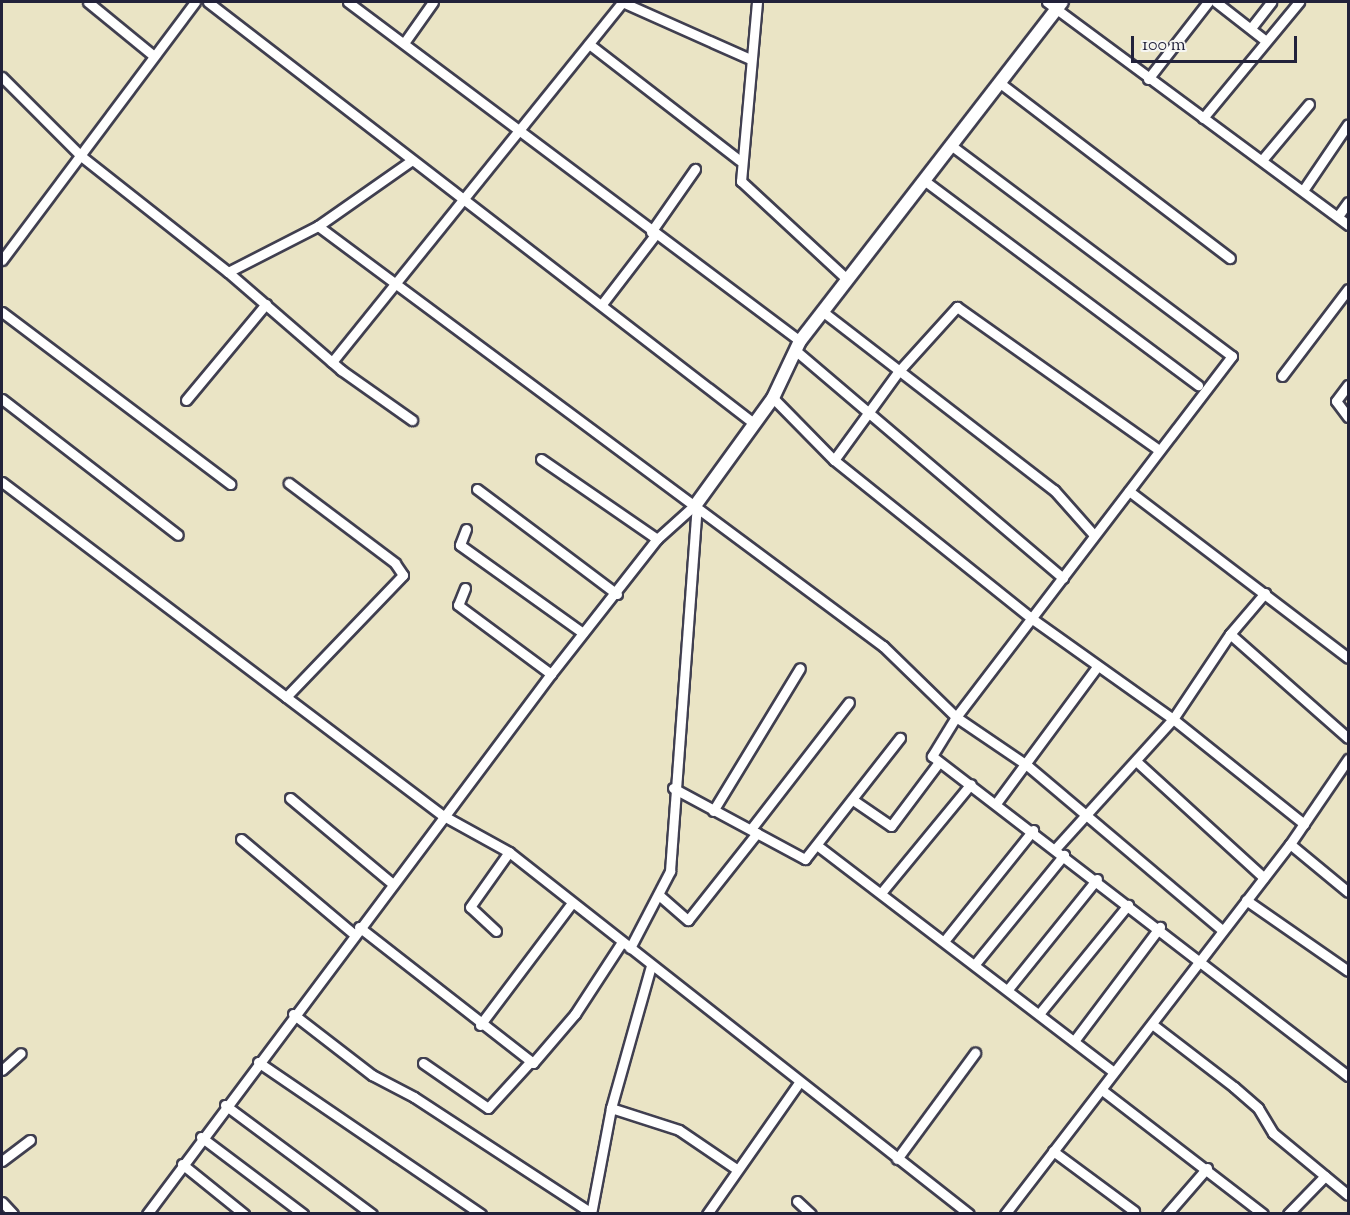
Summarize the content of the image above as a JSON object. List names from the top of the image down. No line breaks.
{"scale_bar":"100 m"}
